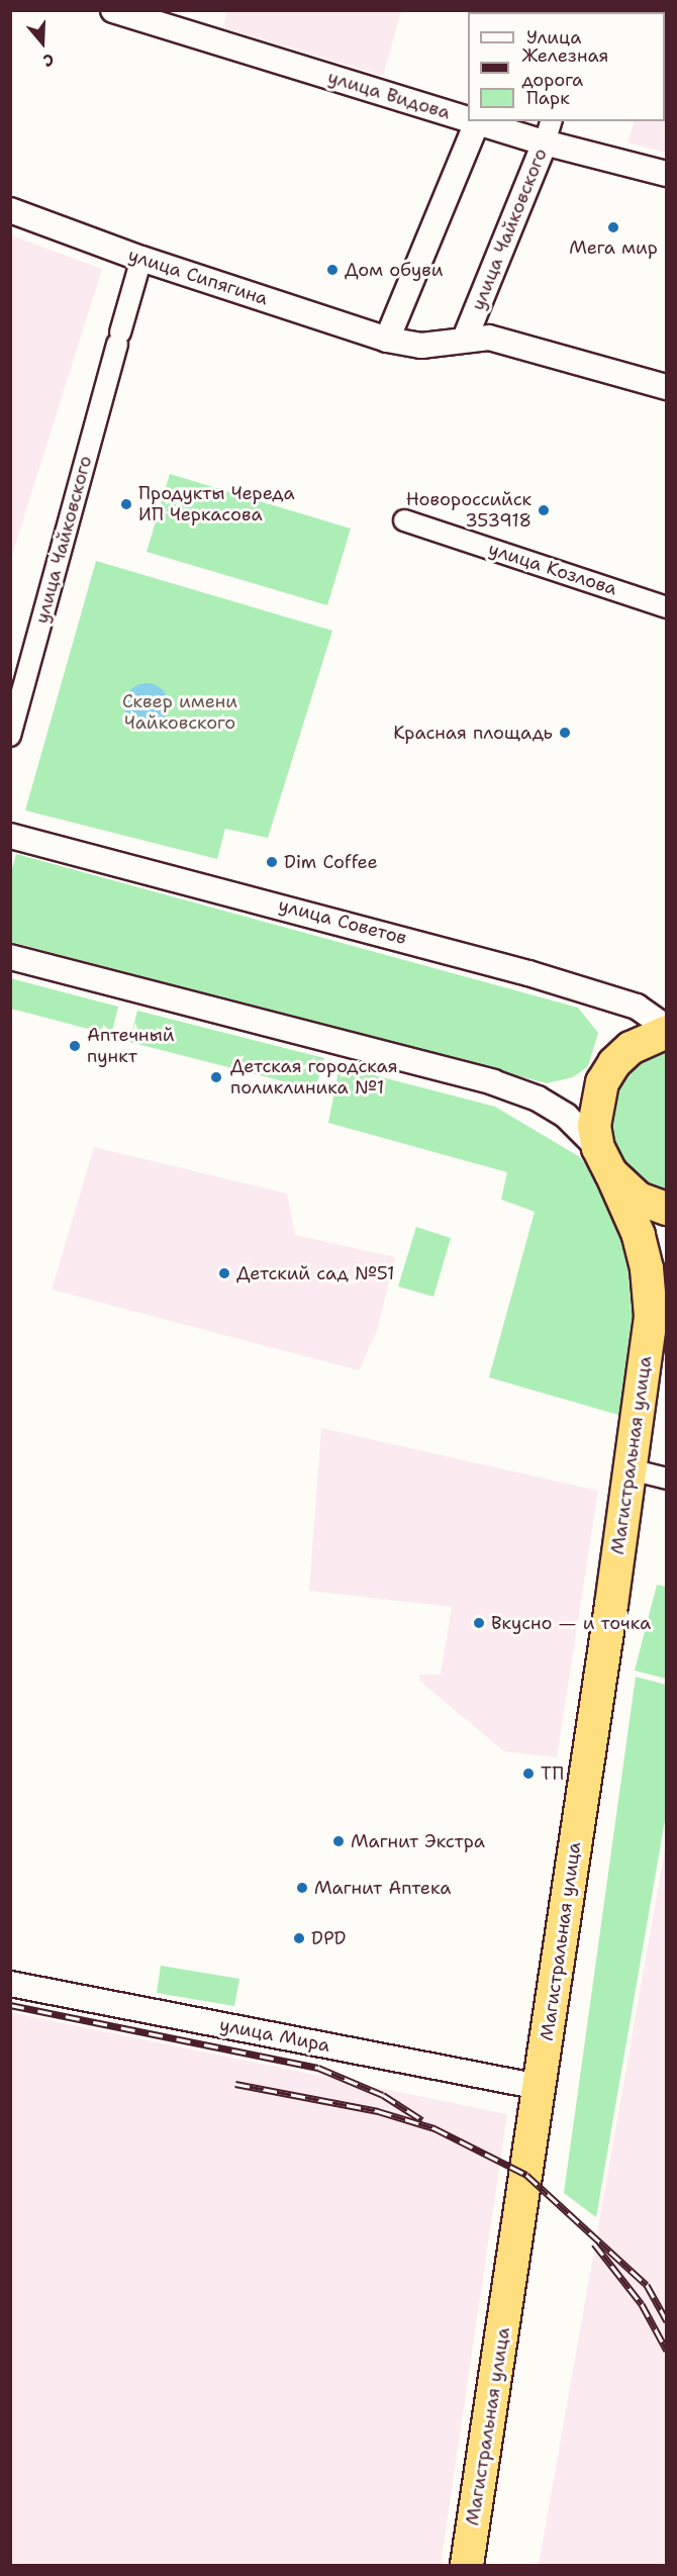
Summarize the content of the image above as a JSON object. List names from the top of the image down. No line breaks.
{"streets":{"highway":["Магистральная улица"],"street":["улица Видова","улица Чайковского","улица Сипягина","улица Козлова","улица Советов","улица Мира"]},"crossings":[["улица Видова","улица Чайковского"],["улица Чайковского","улица Сипягина"],["Магистральная улица","улица Мира"]],"parks":["Сквер имени Чайковского"],"places":["Мега мир","Дом обуви","Продукты Череда ИП Черкасова","Новороссийск 353918","Красная площадь","Dim Coffee","Аптечный пункт","Детская городская поликлиника №1","Детский сад №51","Вкусно — и точка","ТП","Магнит Экстра","Магнит Аптека","DPD"],"legend":["Улица","Железная дорога","Парк"],"north":"bottom"}
